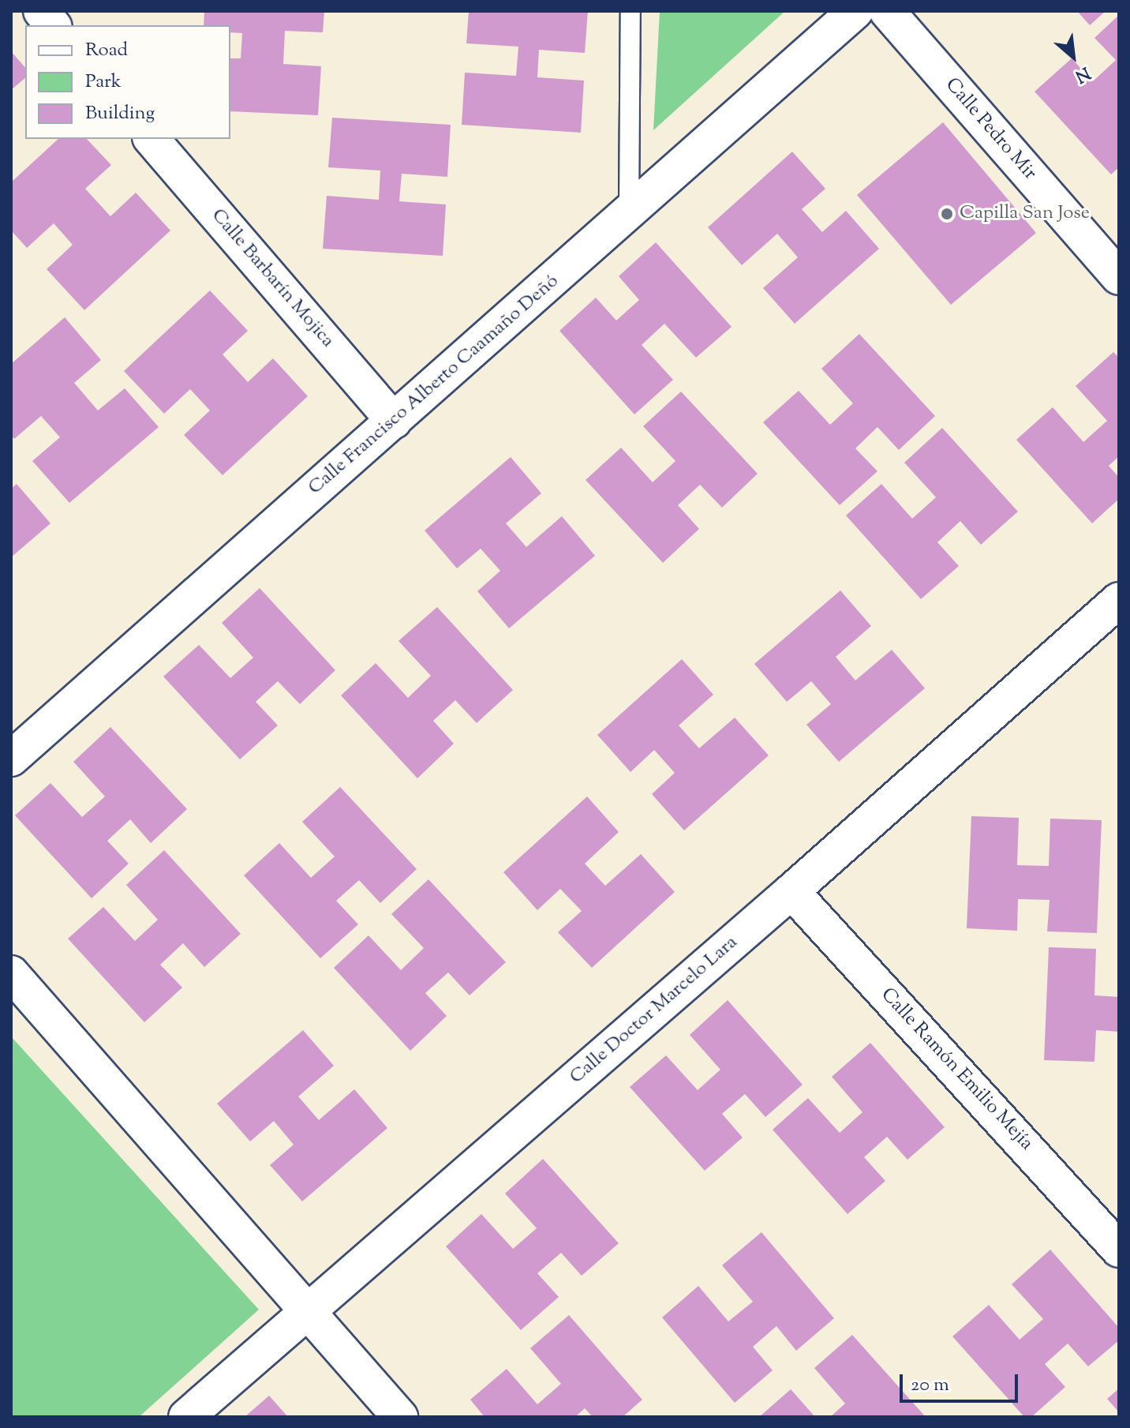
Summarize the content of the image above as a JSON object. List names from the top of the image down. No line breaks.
{"streets":{"street":["Calle Pedro Mir","Calle Barbarín Mojica","Calle Francisco Alberto Caamaño Deñó","Calle Doctor Marcelo Lara","Calle Ramón Emilio Mejía"]},"crossings":[["Calle Barbarín Mojica","Calle Francisco Alberto Caamaño Deñó"],["Calle Doctor Marcelo Lara","Calle Ramón Emilio Mejía"]],"places":["Capilla San Jose"],"legend":["Road","Park","Building"],"scale_bar":"20 m","north":"bottom right"}
